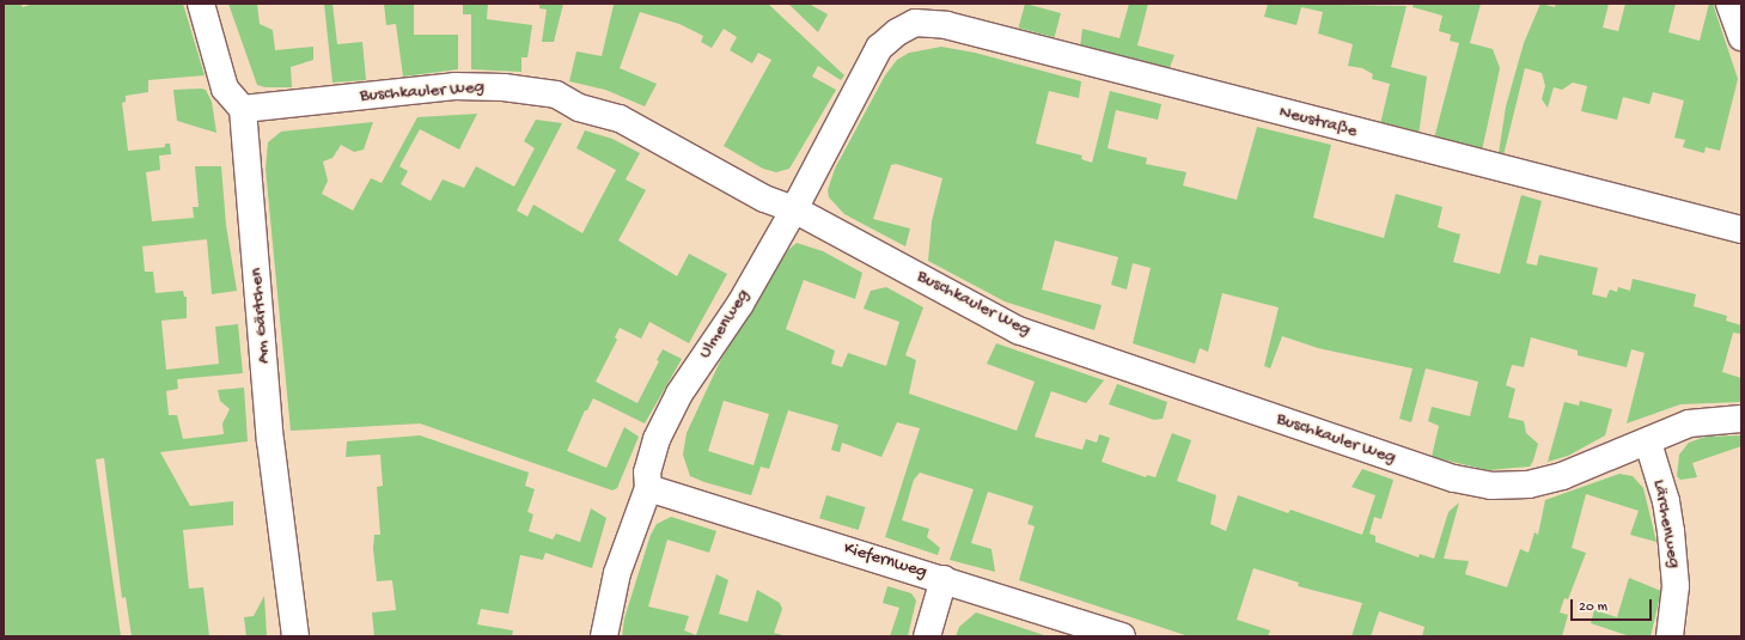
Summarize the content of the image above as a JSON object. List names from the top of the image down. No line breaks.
{"streets":{"street":["Buschkauler Weg","Neustraße","Am Gärtchen","Ulmenweg","Lärchenweg","Kiefernweg"]},"crossings":[["Buschkauler Weg","Am Gärtchen"],["Buschkauler Weg","Ulmenweg"],["Buschkauler Weg","Lärchenweg"],["Neustraße","Ulmenweg"],["Ulmenweg","Kiefernweg"]],"scale_bar":"20 m"}
